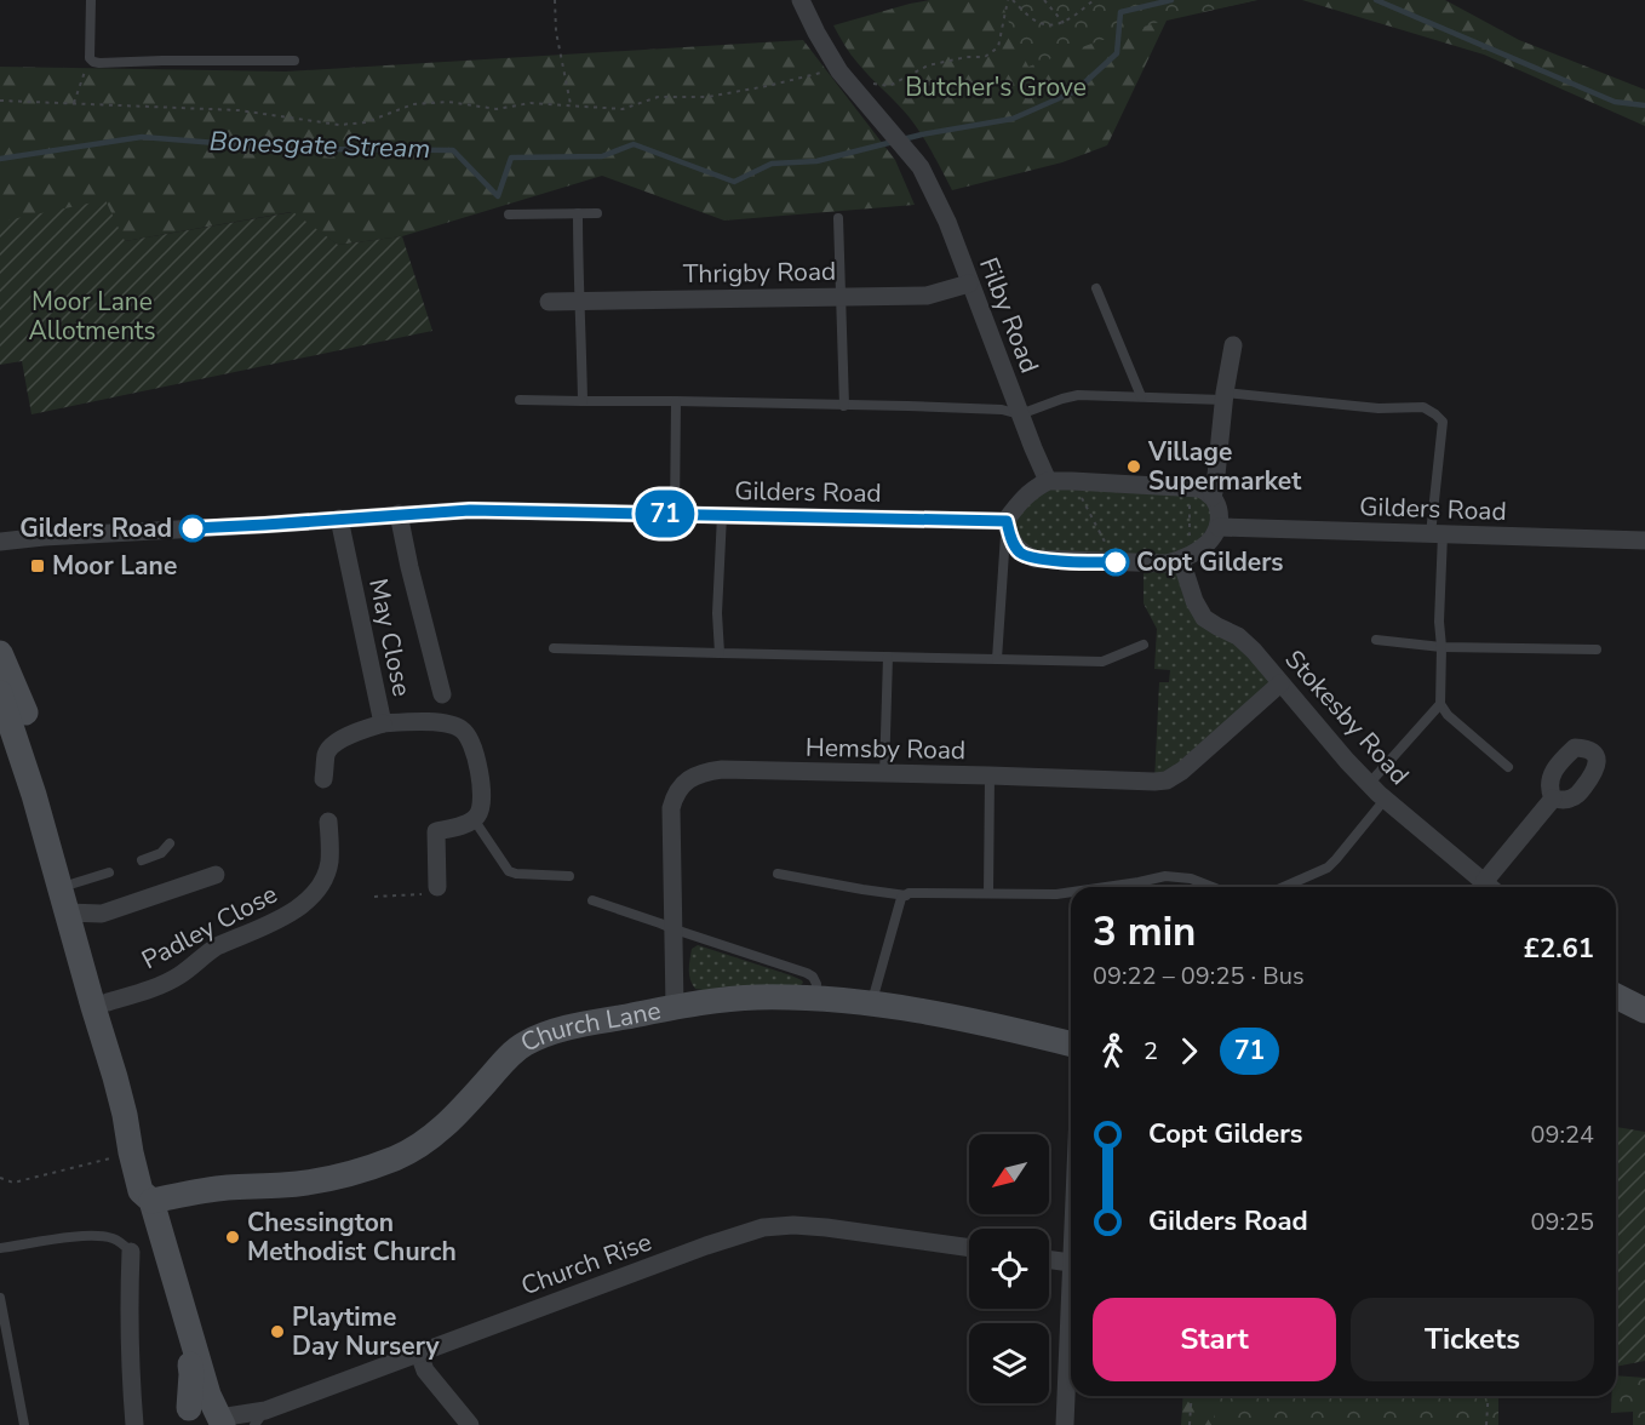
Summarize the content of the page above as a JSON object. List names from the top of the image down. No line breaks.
{"streets":{"street":["Thrigby Road","Filby Road","Gilders Road","May Close","Stokesby Road","Hemsby Road","Padley Close","Church Lane","Church Rise"]},"crossings":[["Thrigby Road","Filby Road"],["Gilders Road","May Close"],["Stokesby Road","Hemsby Road"],["Hemsby Road","Church Lane"]],"water":["Bonesgate Stream"],"parks":["Butcher's Grove","Moor Lane Allotments"],"places":{"other":["Village Supermarket","Gilders Road","Copt Gilders","Chessington Methodist Church","Playtime Day Nursery"],"transit":["Moor Lane"]},"lines":["bus line 71"],"north":"bottom left","page":{"on_map":"71","heading":["3 min","09:22 – 09:25 · Bus","£2.61"],"legs":["2","71"],"list":[{"name":"Copt Gilders","value":"09:24"},{"name":"Gilders Road","value":"09:25"}],"buttons":["Start","Tickets"]}}
